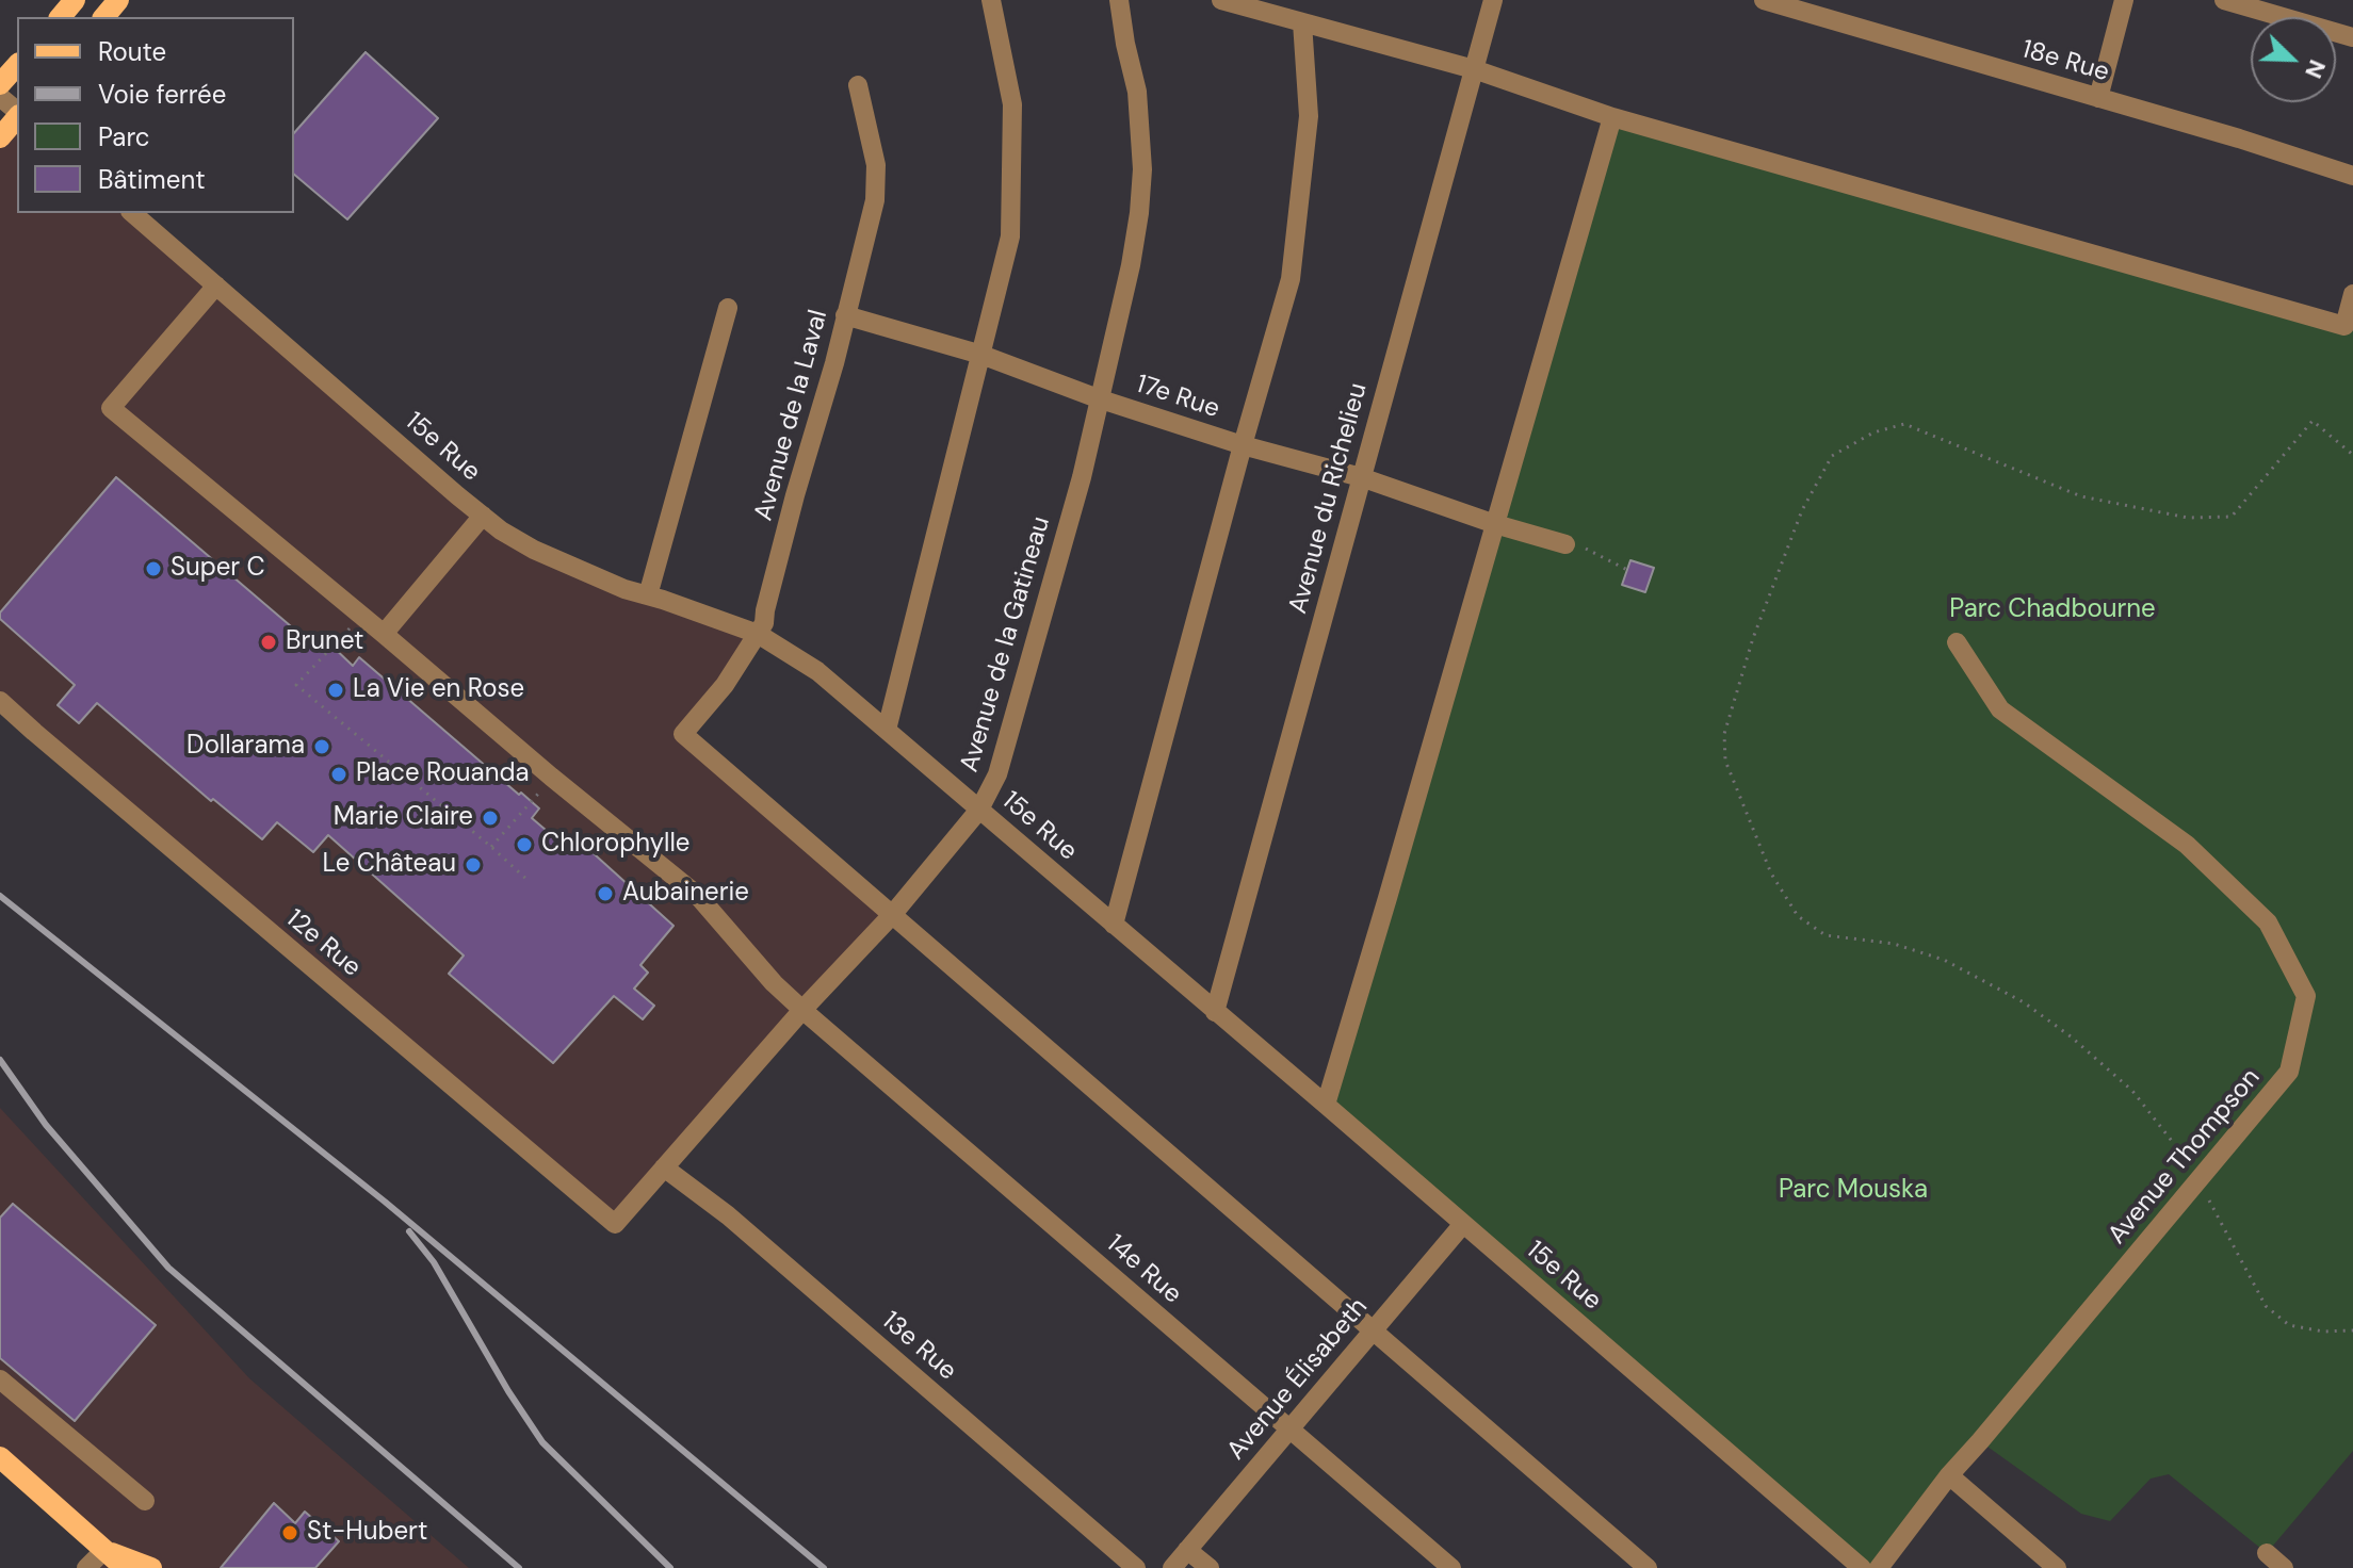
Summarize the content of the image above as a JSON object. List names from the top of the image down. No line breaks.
{"streets":{"street":["18e Rue","17e Rue","Avenue de la Laval","15e Rue","Avenue du Richelieu","Avenue de la Gatineau","12e Rue","Avenue Thompson","14e Rue","13e Rue","Avenue Élisabeth"]},"crossings":[["17e Rue","Avenue de la Laval"],["17e Rue","Avenue du Richelieu"],["17e Rue","Avenue de la Gatineau"],["Avenue de la Laval","15e Rue"],["Avenue de la Laval","Avenue de la Gatineau"],["15e Rue","Avenue du Richelieu"],["15e Rue","Avenue de la Gatineau"],["15e Rue","14e Rue"],["15e Rue","Avenue Élisabeth"],["Avenue de la Gatineau","12e Rue"],["Avenue de la Gatineau","14e Rue"],["Avenue de la Gatineau","13e Rue"],["14e Rue","Avenue Élisabeth"]],"parks":["Parc Chadbourne","Parc Mouska"],"places":["Super C","Brunet","La Vie en Rose","Dollarama","Place Rouanda","Marie Claire","Chlorophylle","Le Château","Aubainerie","St-Hubert"],"legend":["Route","Voie ferrée","Parc","Bâtiment"],"north":"bottom right"}
